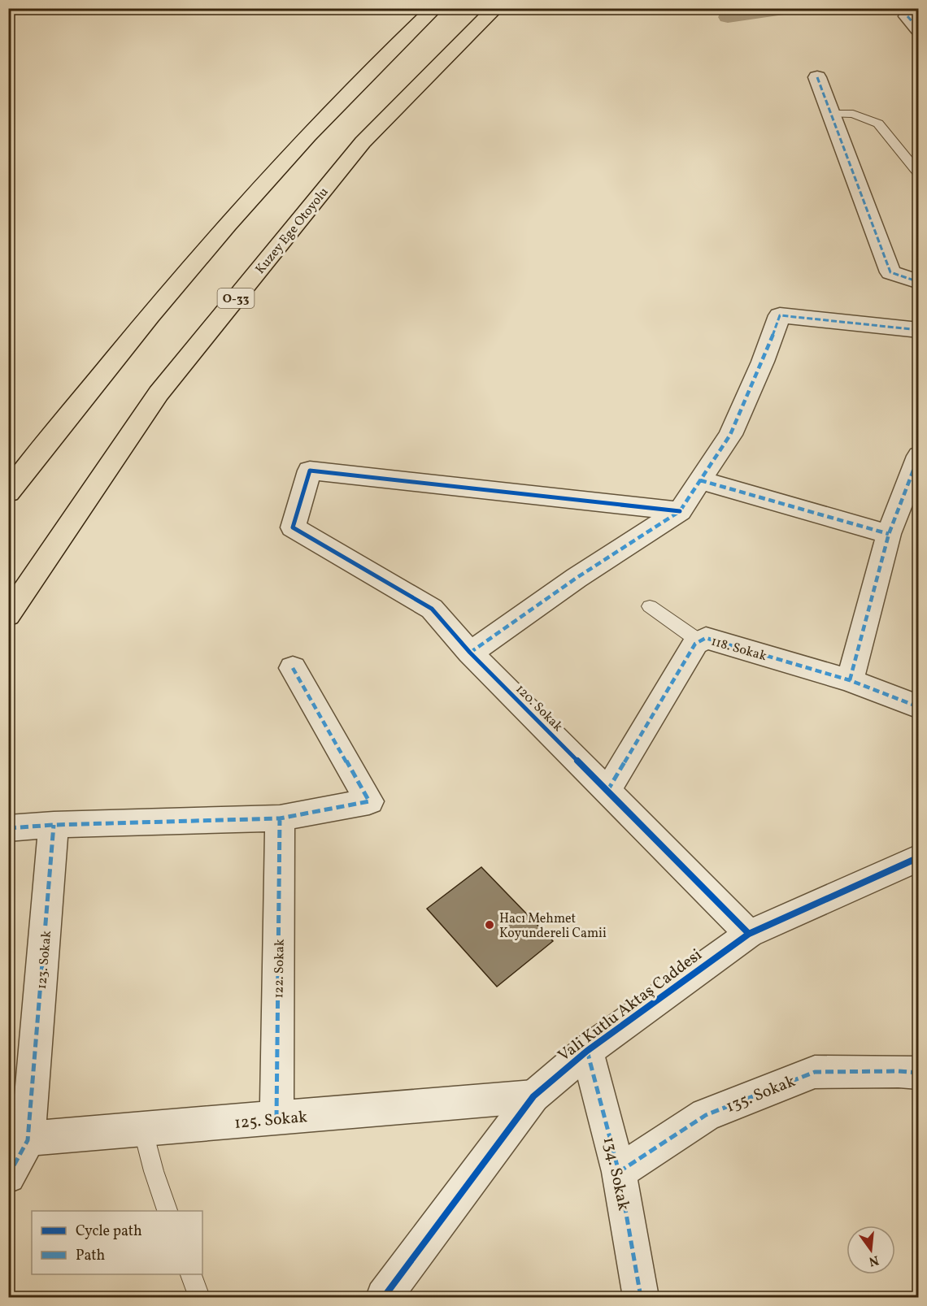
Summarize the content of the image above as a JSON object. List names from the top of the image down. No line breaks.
{"streets":{"highway":["Kuzey Ege Otoyolu","O-33"],"street":["118. Sokak","120. Sokak","123. Sokak","122. Sokak","Vali Kutlu Aktaş Caddesi","135. Sokak","125. Sokak","134. Sokak"]},"crossings":[["118. Sokak","120. Sokak"],["120. Sokak","Vali Kutlu Aktaş Caddesi"],["123. Sokak","125. Sokak"],["122. Sokak","125. Sokak"],["Vali Kutlu Aktaş Caddesi","125. Sokak"],["Vali Kutlu Aktaş Caddesi","134. Sokak"],["135. Sokak","134. Sokak"]],"places":["Hacı Mehmet Koyundereli Camii"],"legend":["Cycle path","Path"],"north":"bottom"}
